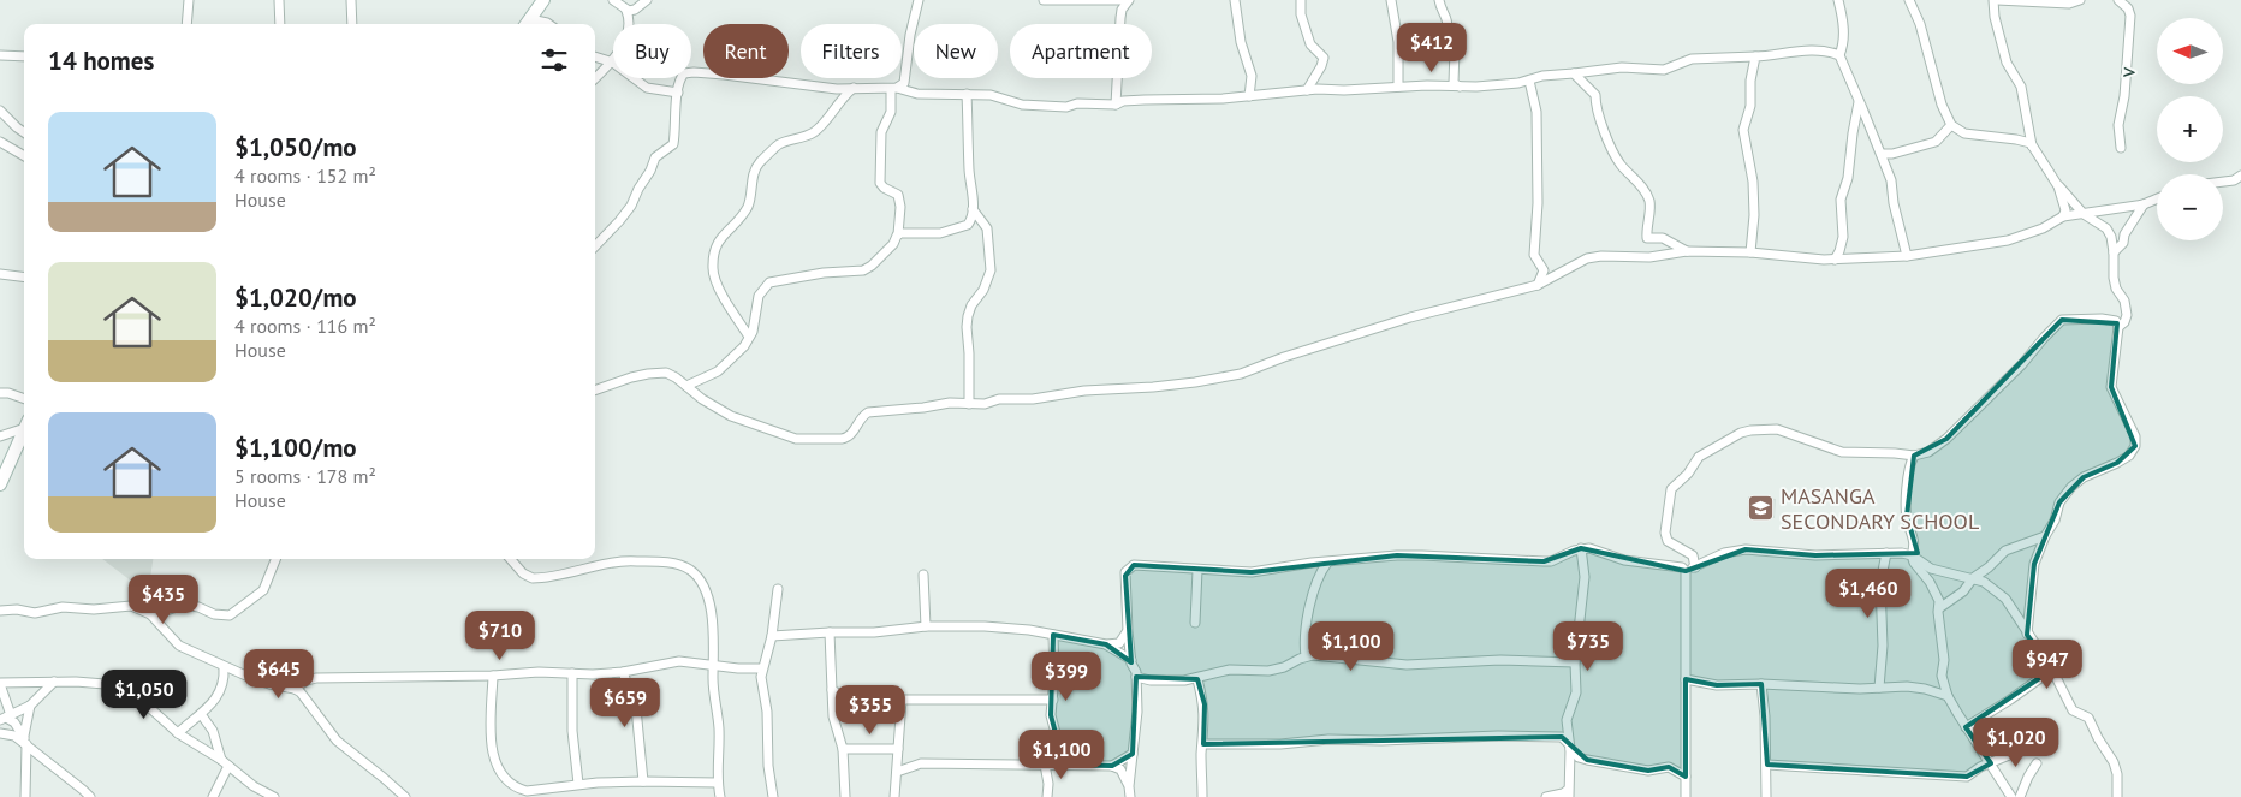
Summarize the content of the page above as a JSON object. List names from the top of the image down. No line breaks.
{"streets":{"street":["v"]},"places":{"school or university":["MASANGA SECONDARY SCHOOL"]},"north":"left","page":{"map_buttons":["+","−"],"price":["$412","$1,460","$435","$710","$1,100","$735","$947","$645","$399","$1,050","$659","$355","$1,020","$1,100"],"chip":["Buy","Rent","Filters","New","Apartment"],"heading":"14 homes","list":[{"name":"$1,050/mo","note":"4 rooms · 152 m² · House"},{"name":"$1,020/mo","note":"4 rooms · 116 m² · House"},{"name":"$1,100/mo","note":"5 rooms · 178 m² · House"}]}}
